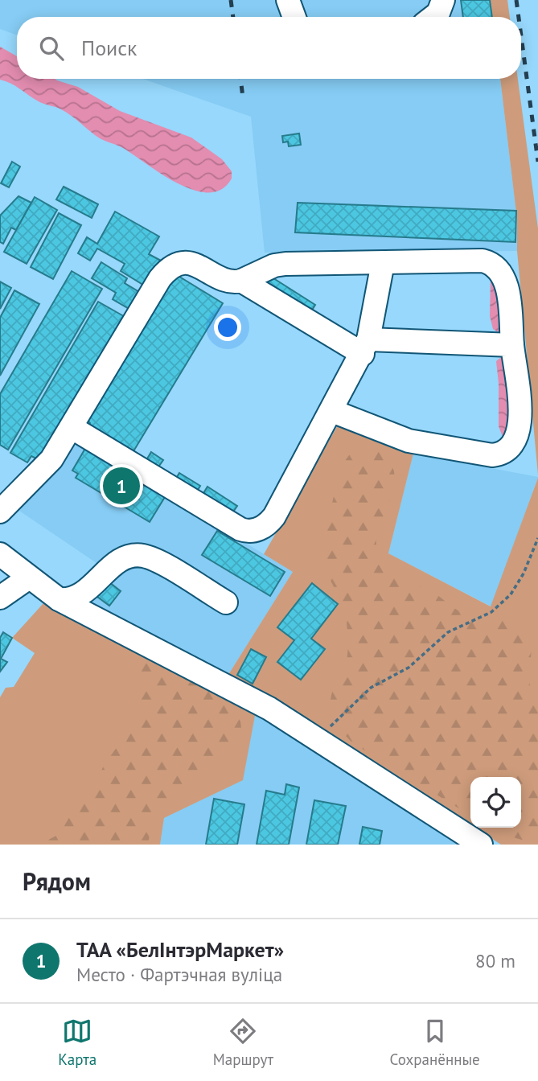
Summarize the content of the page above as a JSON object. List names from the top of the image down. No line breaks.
{"page":{"search":"Поиск","pins":"1","heading":"Рядом","list":[{"mark":"1","name":"ТАА «БелІнтэрМаркет»","note":"Место · Фартэчная вуліца","value":"80 m"}],"nav":["Карта","Маршрут","Сохранённые"]}}
